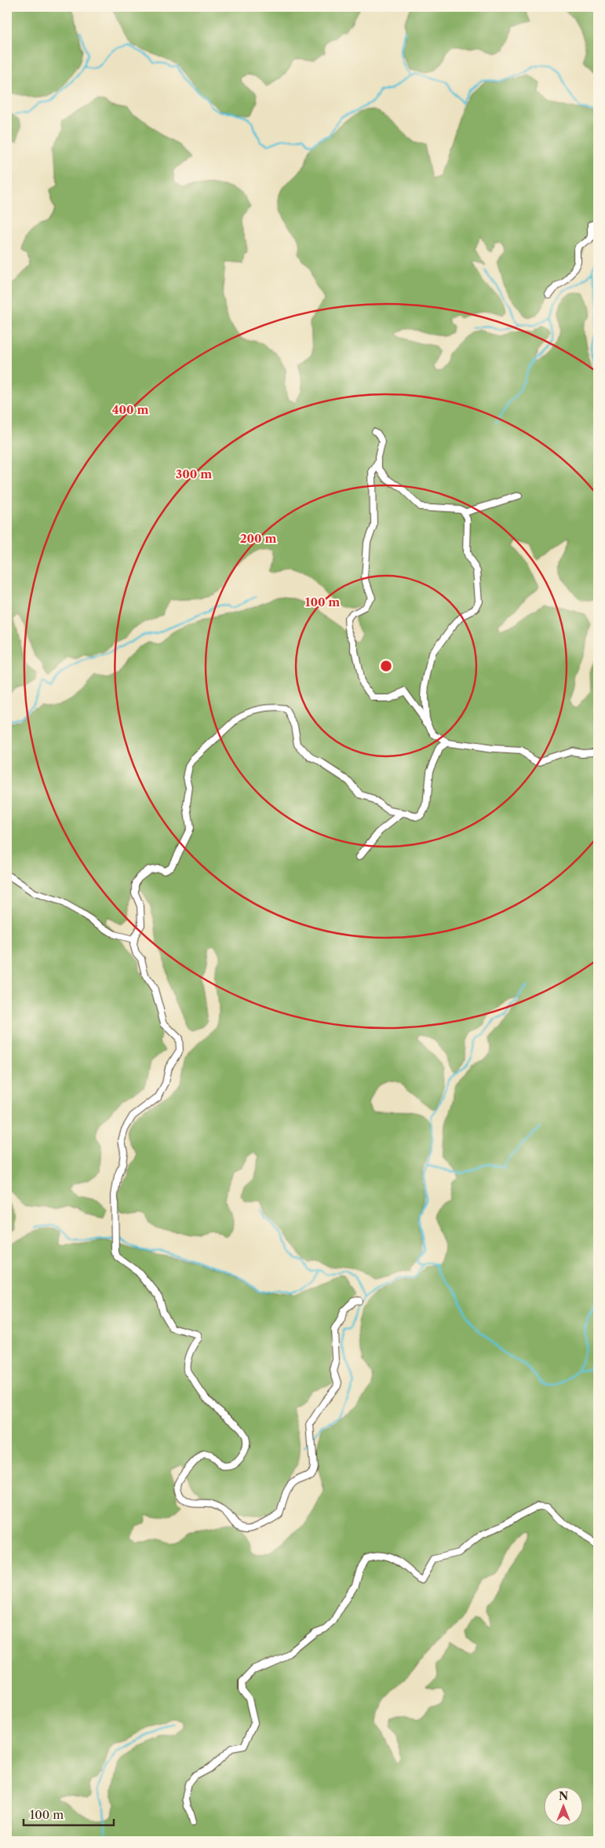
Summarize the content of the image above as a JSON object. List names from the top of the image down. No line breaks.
{"scale_bar":"100 m","north":"top","rings":["400 m","300 m","200 m","100 m"]}
